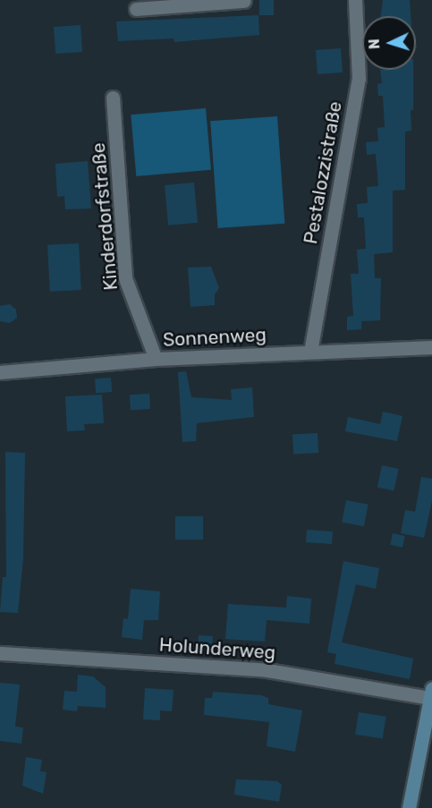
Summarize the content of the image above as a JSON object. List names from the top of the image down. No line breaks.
{"streets":{"street":["Pestalozzistraße","Kinderdorfstraße","Sonnenweg","Holunderweg"]},"crossings":[["Pestalozzistraße","Sonnenweg"],["Kinderdorfstraße","Sonnenweg"]],"north":"left"}
